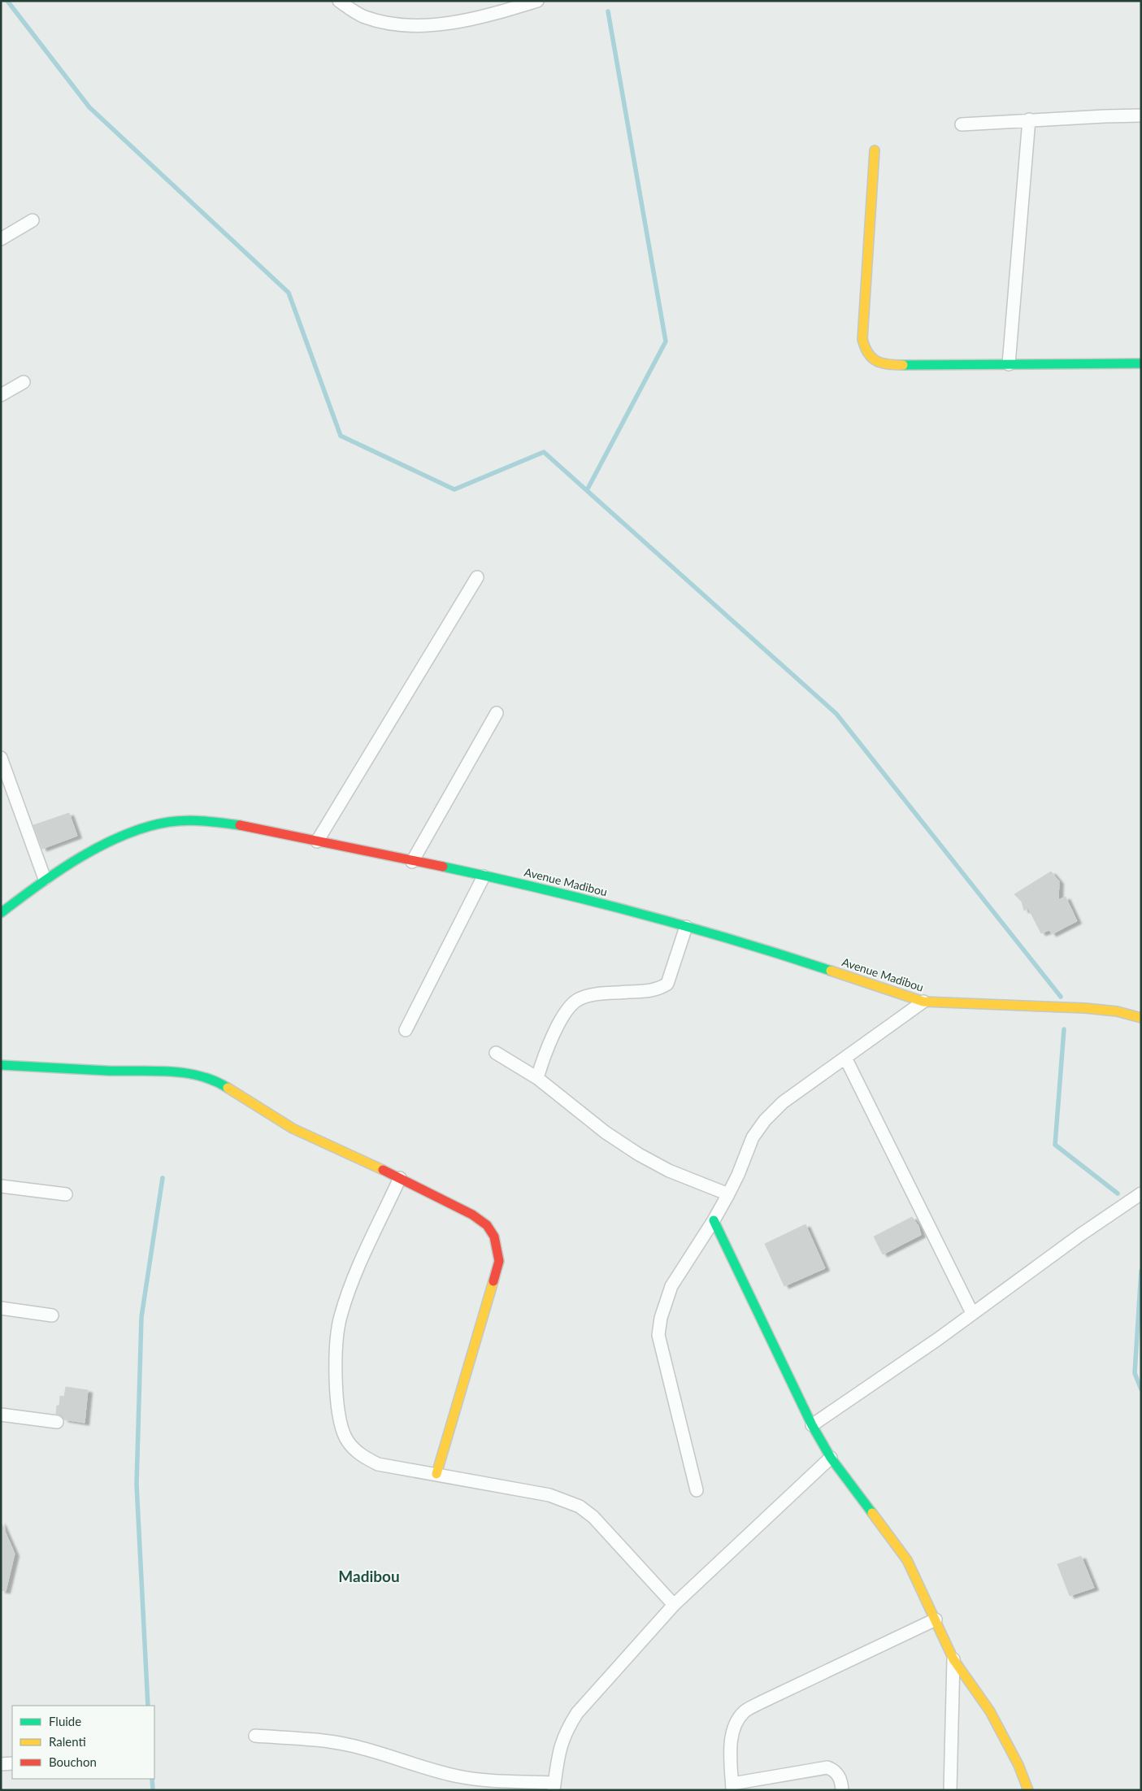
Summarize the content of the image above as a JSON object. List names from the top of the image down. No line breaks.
{"streets":{"street":["Avenue Madibou"]},"districts":["Madibou"],"legend":["Fluide","Ralenti","Bouchon"]}
